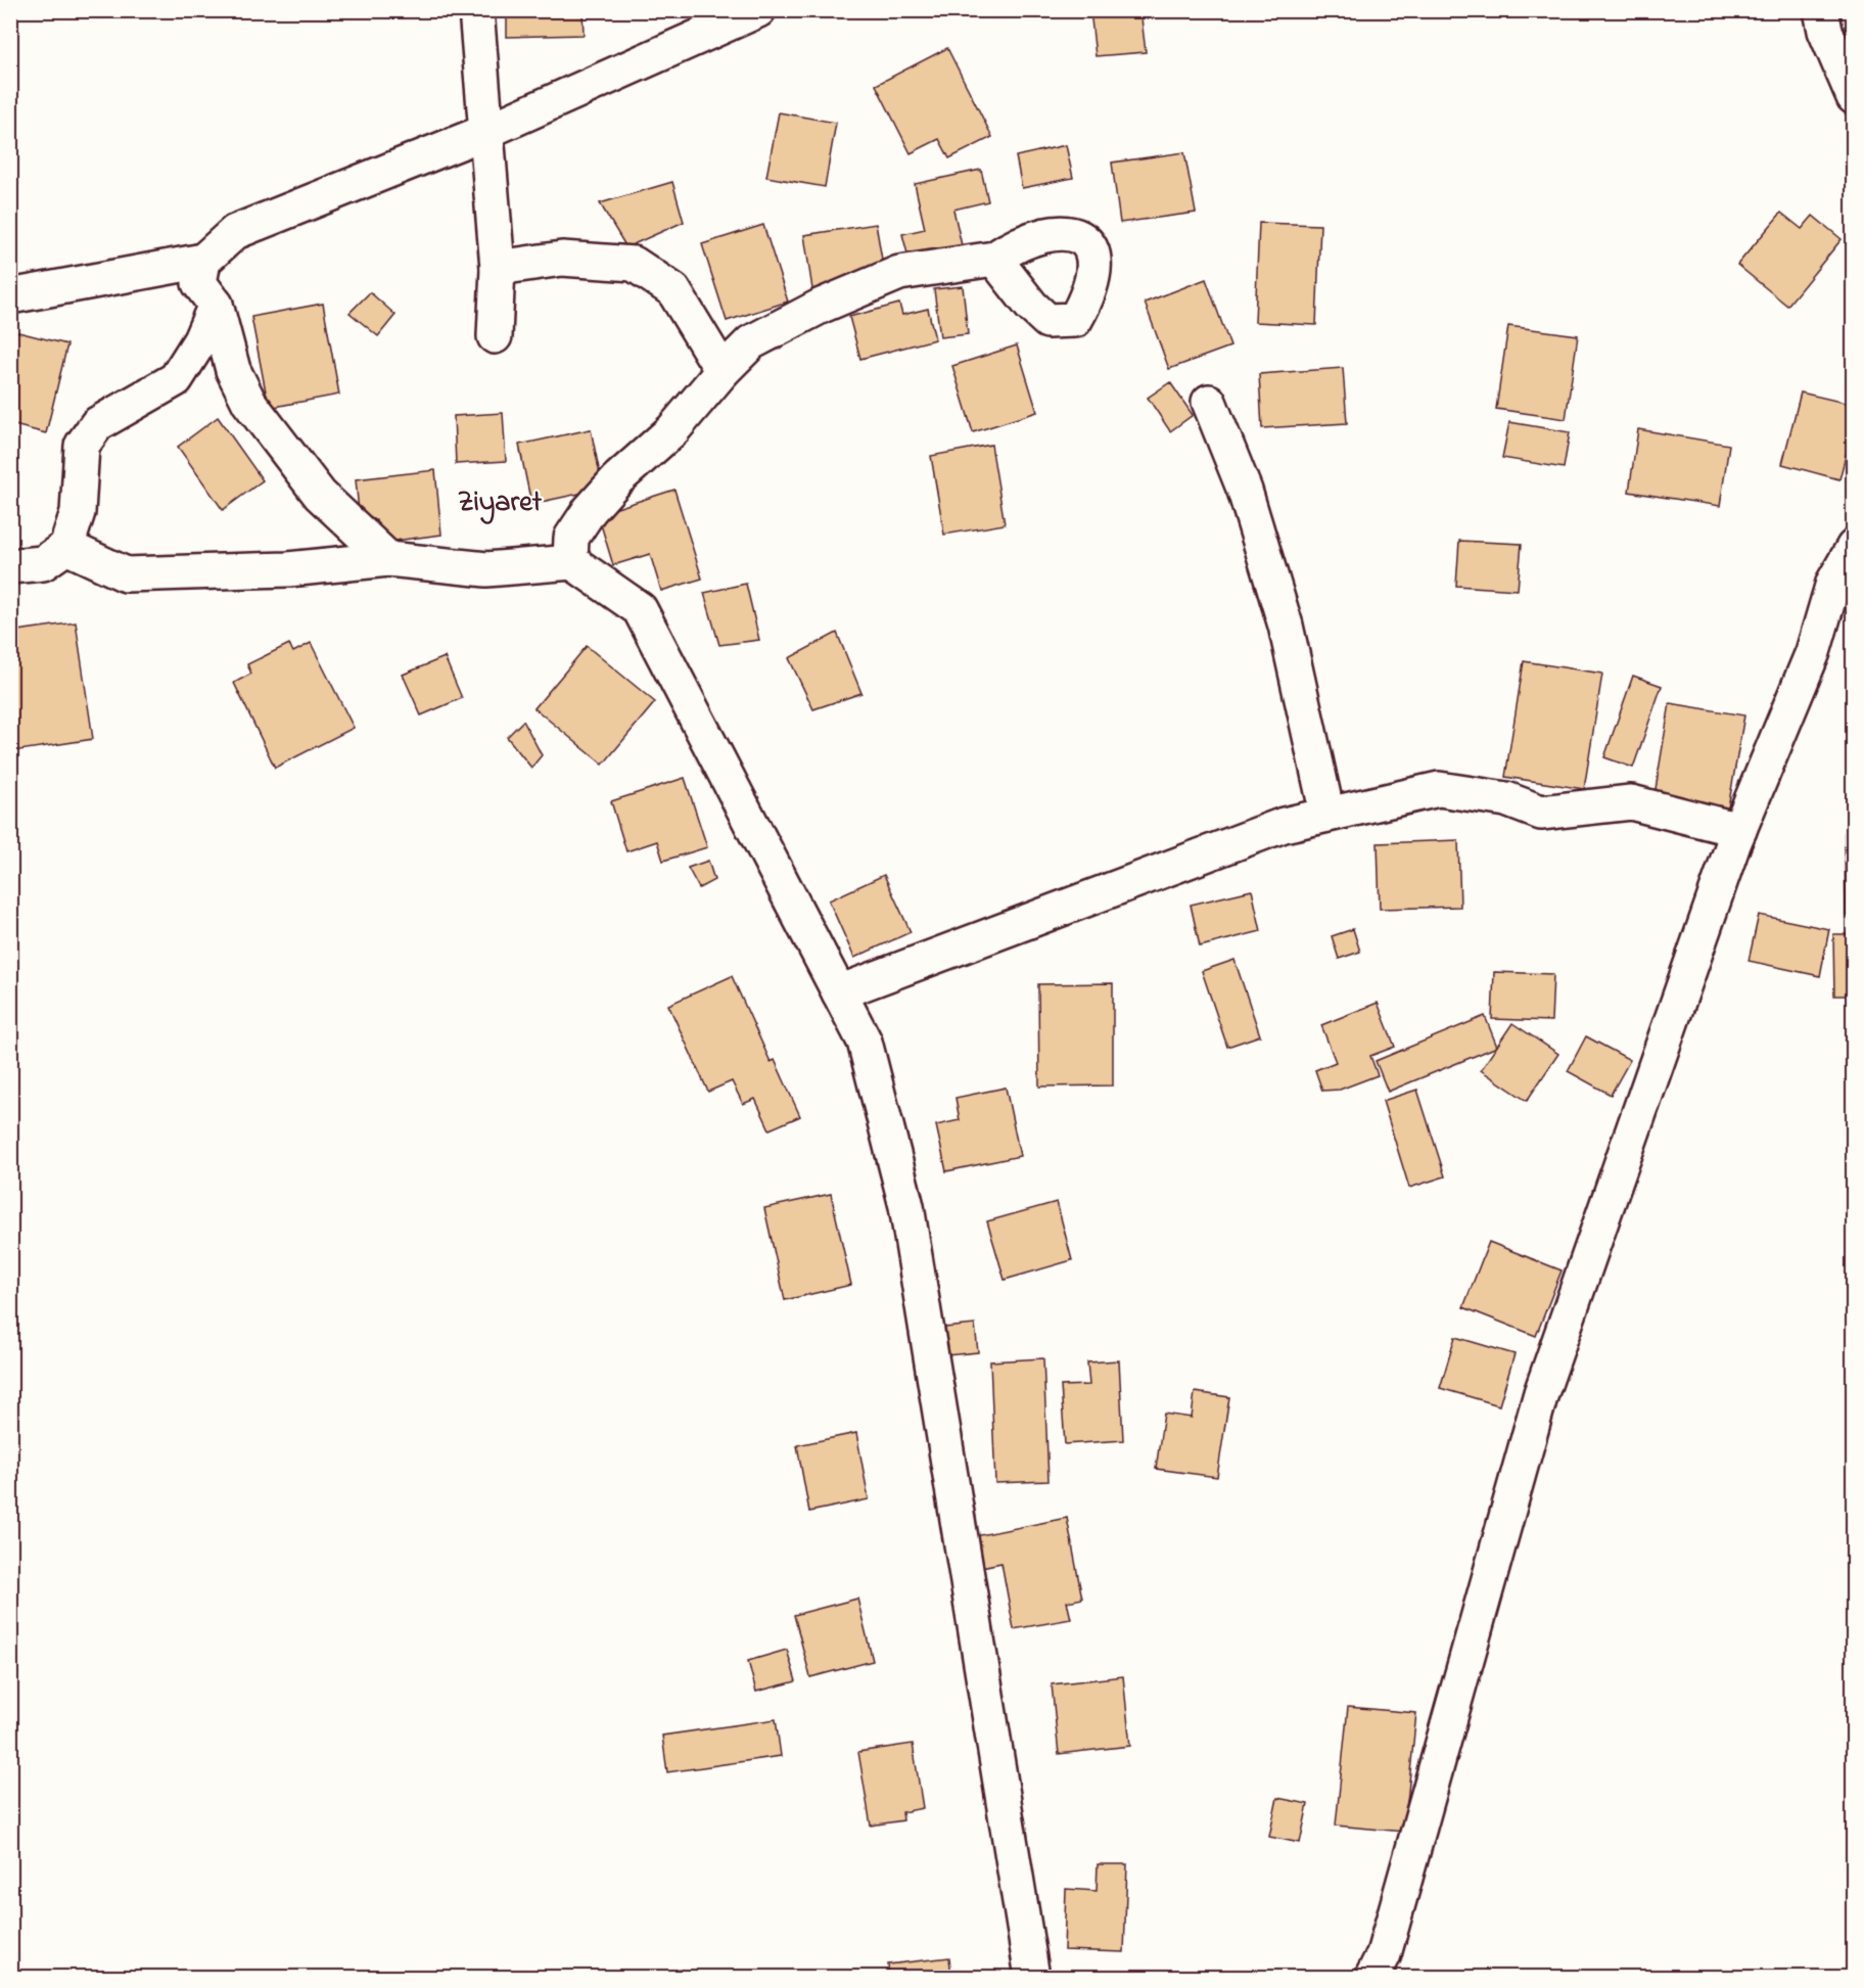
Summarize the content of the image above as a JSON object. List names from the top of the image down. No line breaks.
{"districts":["Ziyaret"]}
